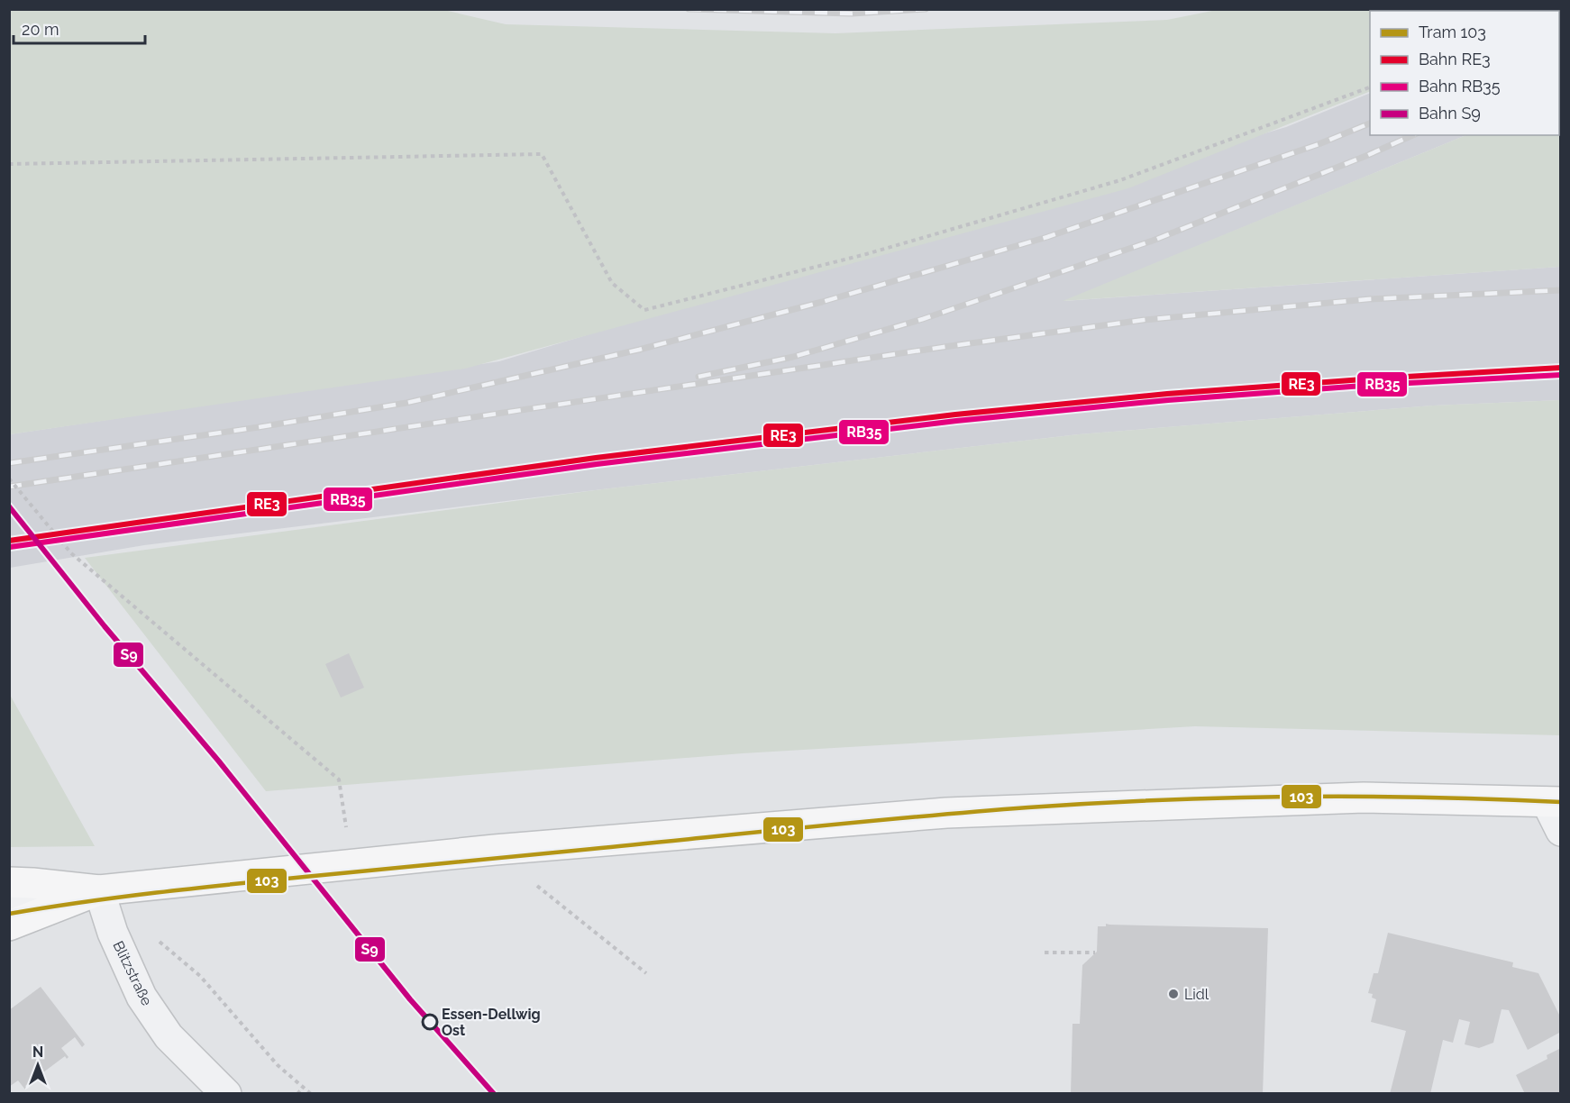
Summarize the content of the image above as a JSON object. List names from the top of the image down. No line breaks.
{"streets":{"street":["Blitzstraße"]},"places":["Lidl","Essen-Dellwig Ost"],"lines":["rail line RE3","rail line RB35","rail line S9","tram line 103"],"legend":["Tram 103","Bahn RE3","Bahn RB35","Bahn S9"],"scale_bar":"20 m","north":"top"}
